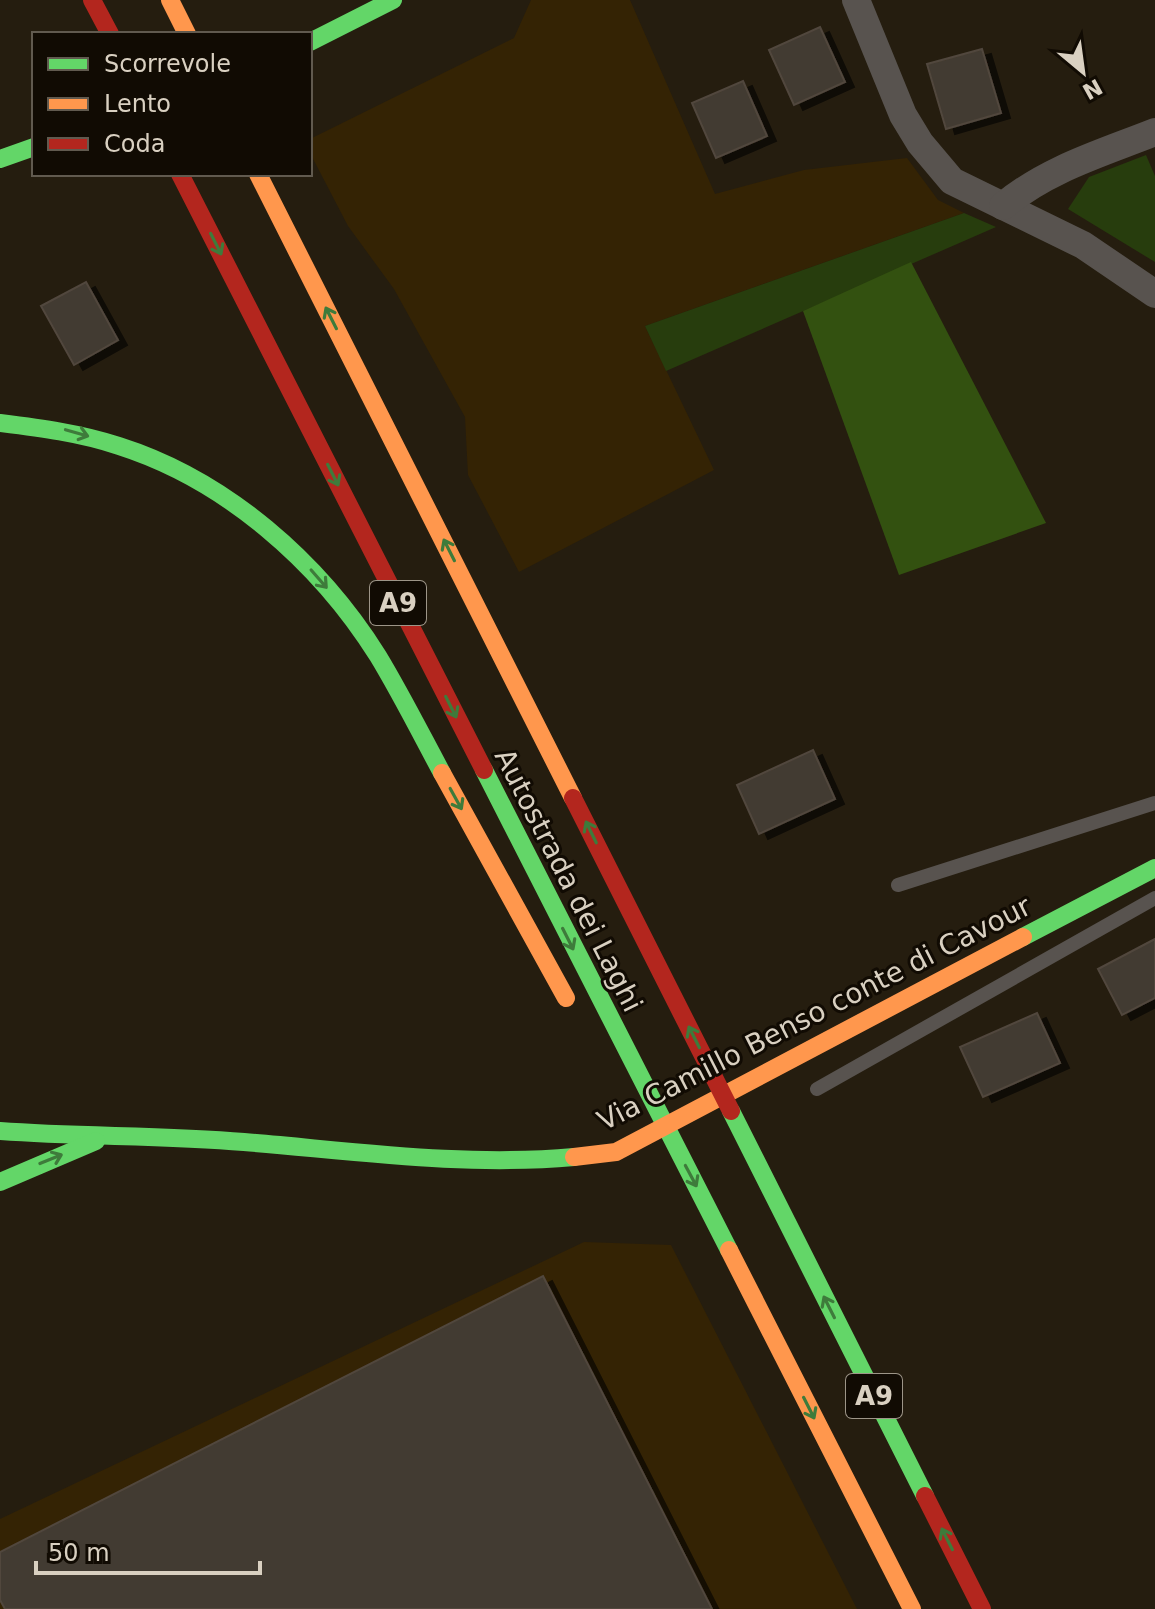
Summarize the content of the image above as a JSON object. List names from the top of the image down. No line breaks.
{"streets":{"main road":["A9","Autostrada dei Laghi","Via Camillo Benso conte di Cavour"]},"legend":["Scorrevole","Lento","Coda"],"scale_bar":"50 m","north":"bottom right"}
